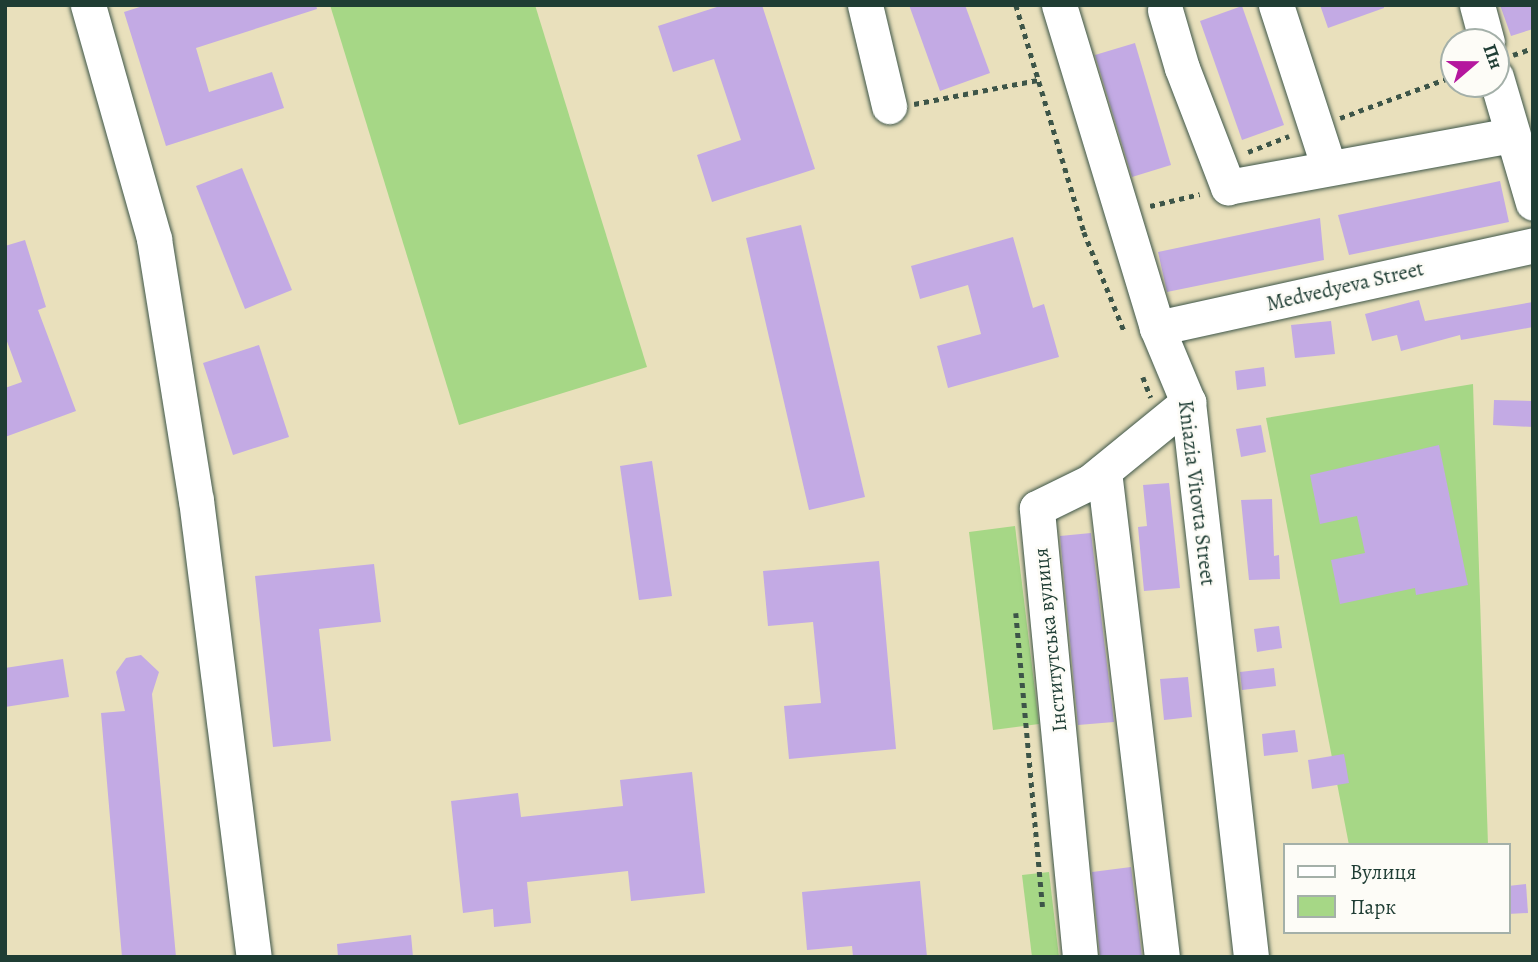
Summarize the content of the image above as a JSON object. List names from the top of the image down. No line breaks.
{"streets":{"street":["Medvedyeva Street","Kniazia Vitovta Street","Інститутська вулиця"]},"crossings":[["Medvedyeva Street","Kniazia Vitovta Street"],["Kniazia Vitovta Street","Інститутська вулиця"]],"legend":["Вулиця","Парк"],"north":"right"}
